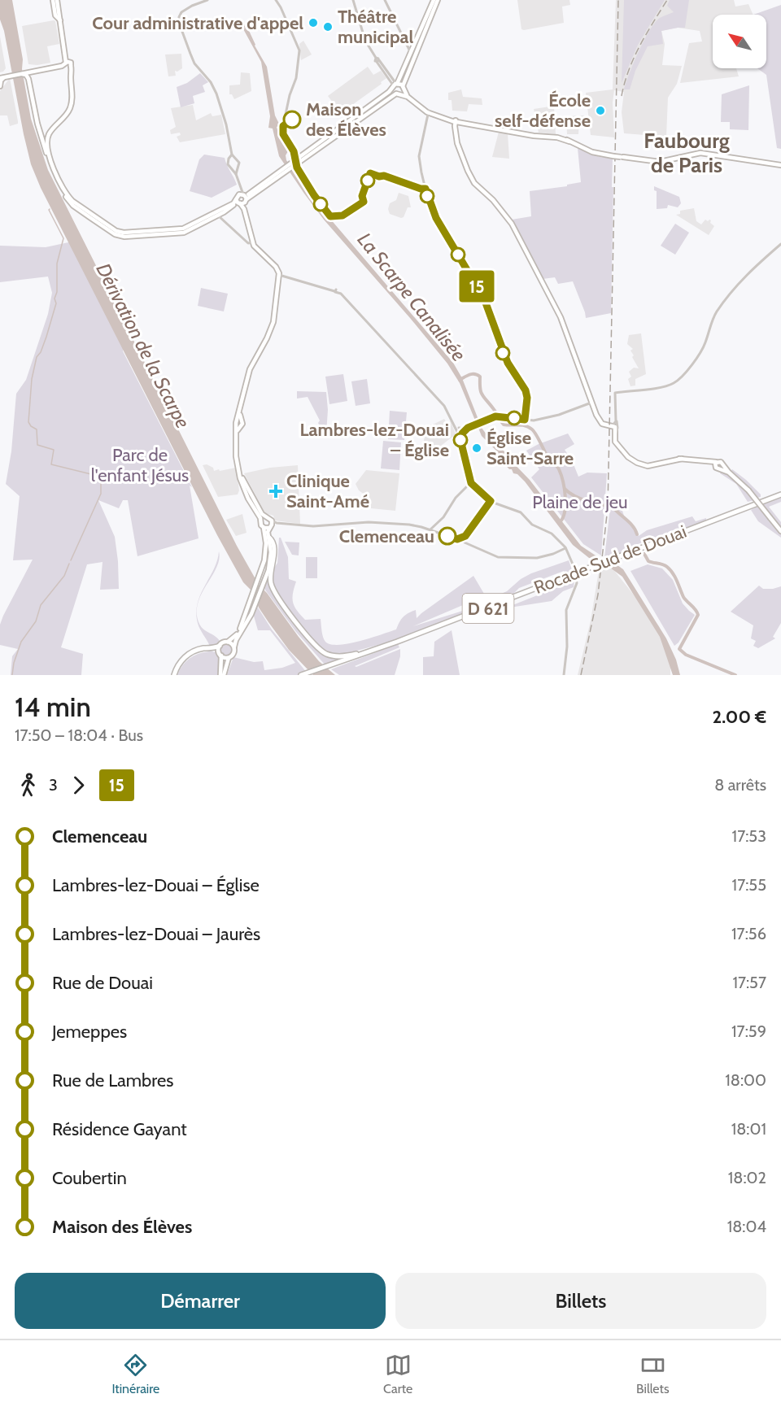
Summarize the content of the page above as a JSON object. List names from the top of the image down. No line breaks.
{"streets":{"highway":["Rocade Sud de Douai","D 621"]},"districts":["Faubourg de Paris"],"water":["La Scarpe Canalisée","Dérivation de la Scarpe"],"parks":["Parc de l'enfant Jésus","Plaine de jeu"],"places":{"other":["Cour administrative d'appel","Théâtre municipal","École self-défense","Maison des Élèves","Lambres-lez-Douai – Église","Église Saint-Sarre","Clemenceau"],"health":["Clinique Saint-Amé"]},"lines":["bus line 15"],"north":"top left","page":{"on_map":"15","heading":["14 min","17:50 – 18:04 · Bus","2.00 €"],"legs":["3","15","8 arrêts"],"list":[{"name":"Clemenceau","value":"17:53"},{"name":"Lambres-lez-Douai – Église","value":"17:55"},{"name":"Lambres-lez-Douai – Jaurès","value":"17:56"},{"name":"Rue de Douai","value":"17:57"},{"name":"Jemeppes","value":"17:59"},{"name":"Rue de Lambres","value":"18:00"},{"name":"Résidence Gayant","value":"18:01"},{"name":"Coubertin","value":"18:02"},{"name":"Maison des Élèves","value":"18:04"}],"buttons":["Démarrer","Billets"],"tabs":["Itinéraire","Carte","Billets"]}}
